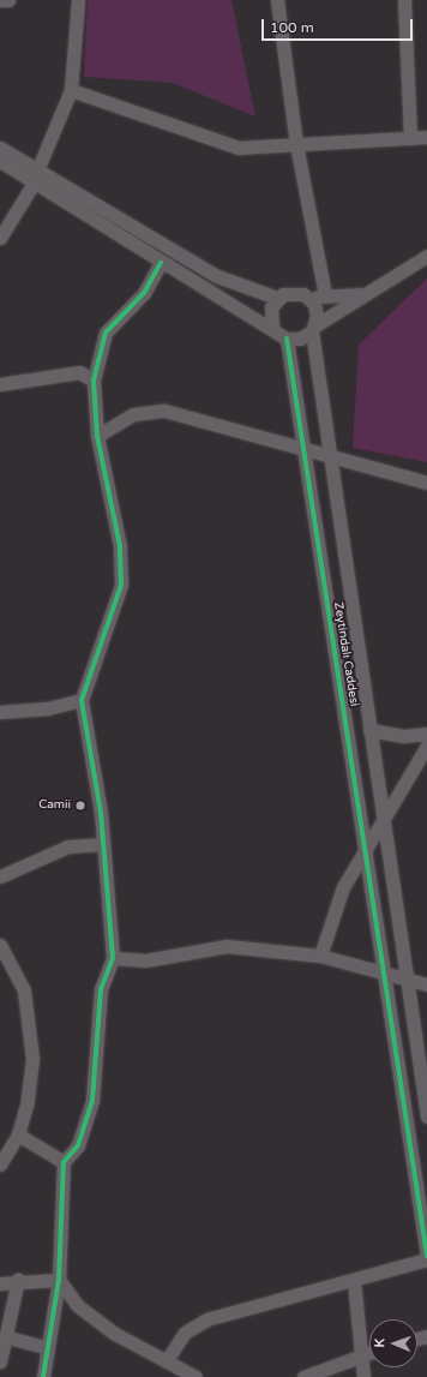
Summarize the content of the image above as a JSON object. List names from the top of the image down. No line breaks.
{"streets":{"street":["Zeytindalı Caddesi"]},"places":["Camii"],"scale_bar":"100 m","north":"left"}
